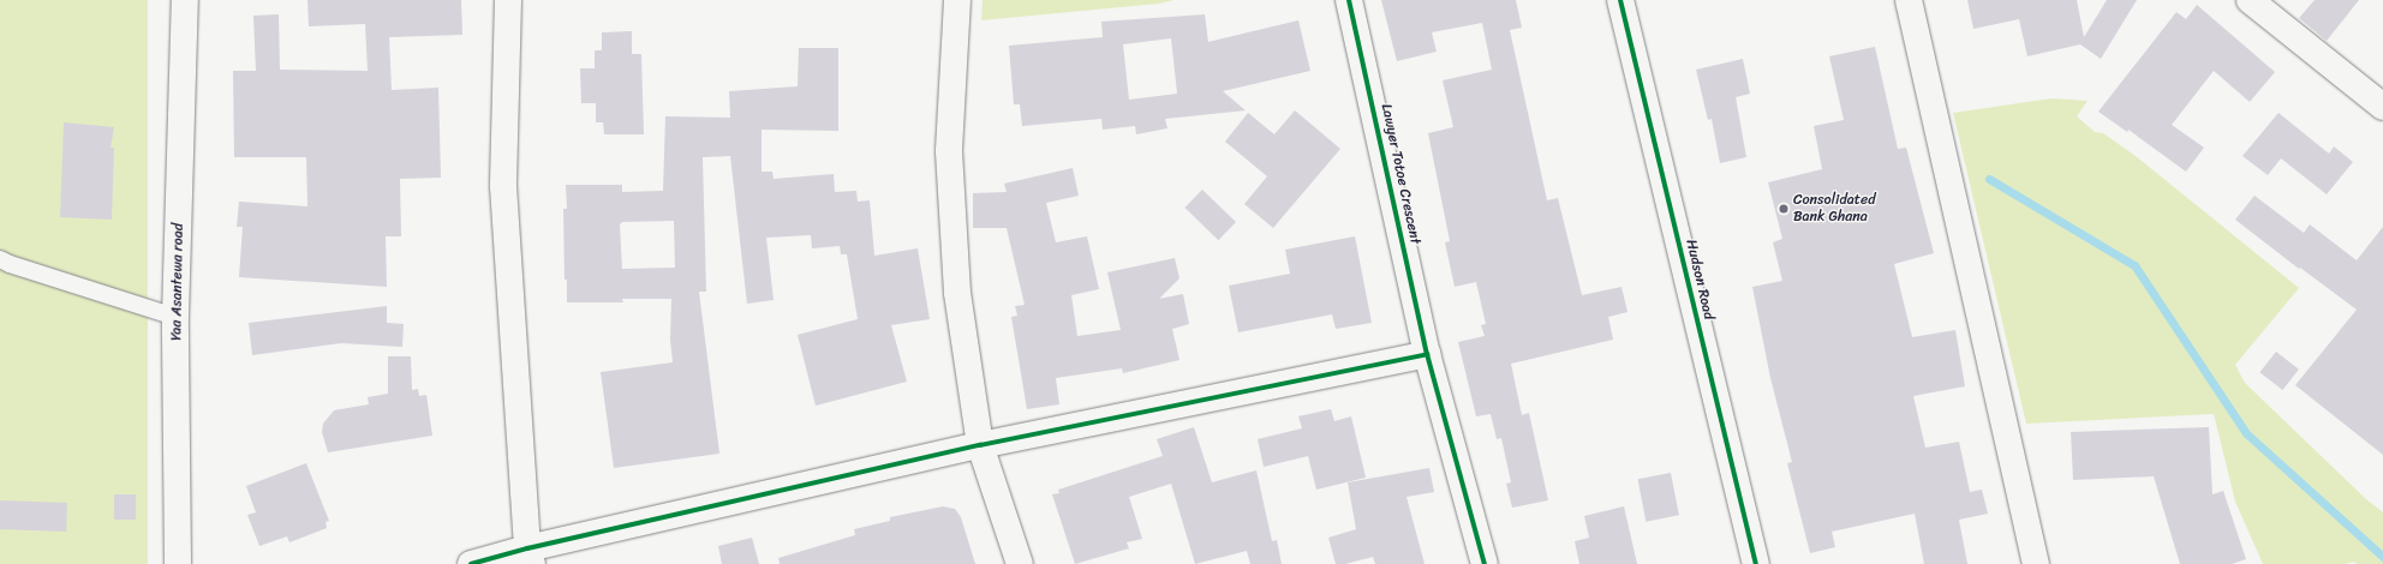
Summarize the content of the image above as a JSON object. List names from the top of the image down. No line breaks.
{"streets":{"street":["Lawyer Totoe Crescent","Hudson Road","Yaa Asantewa road"]},"places":["Consolidated Bank Ghana"]}
